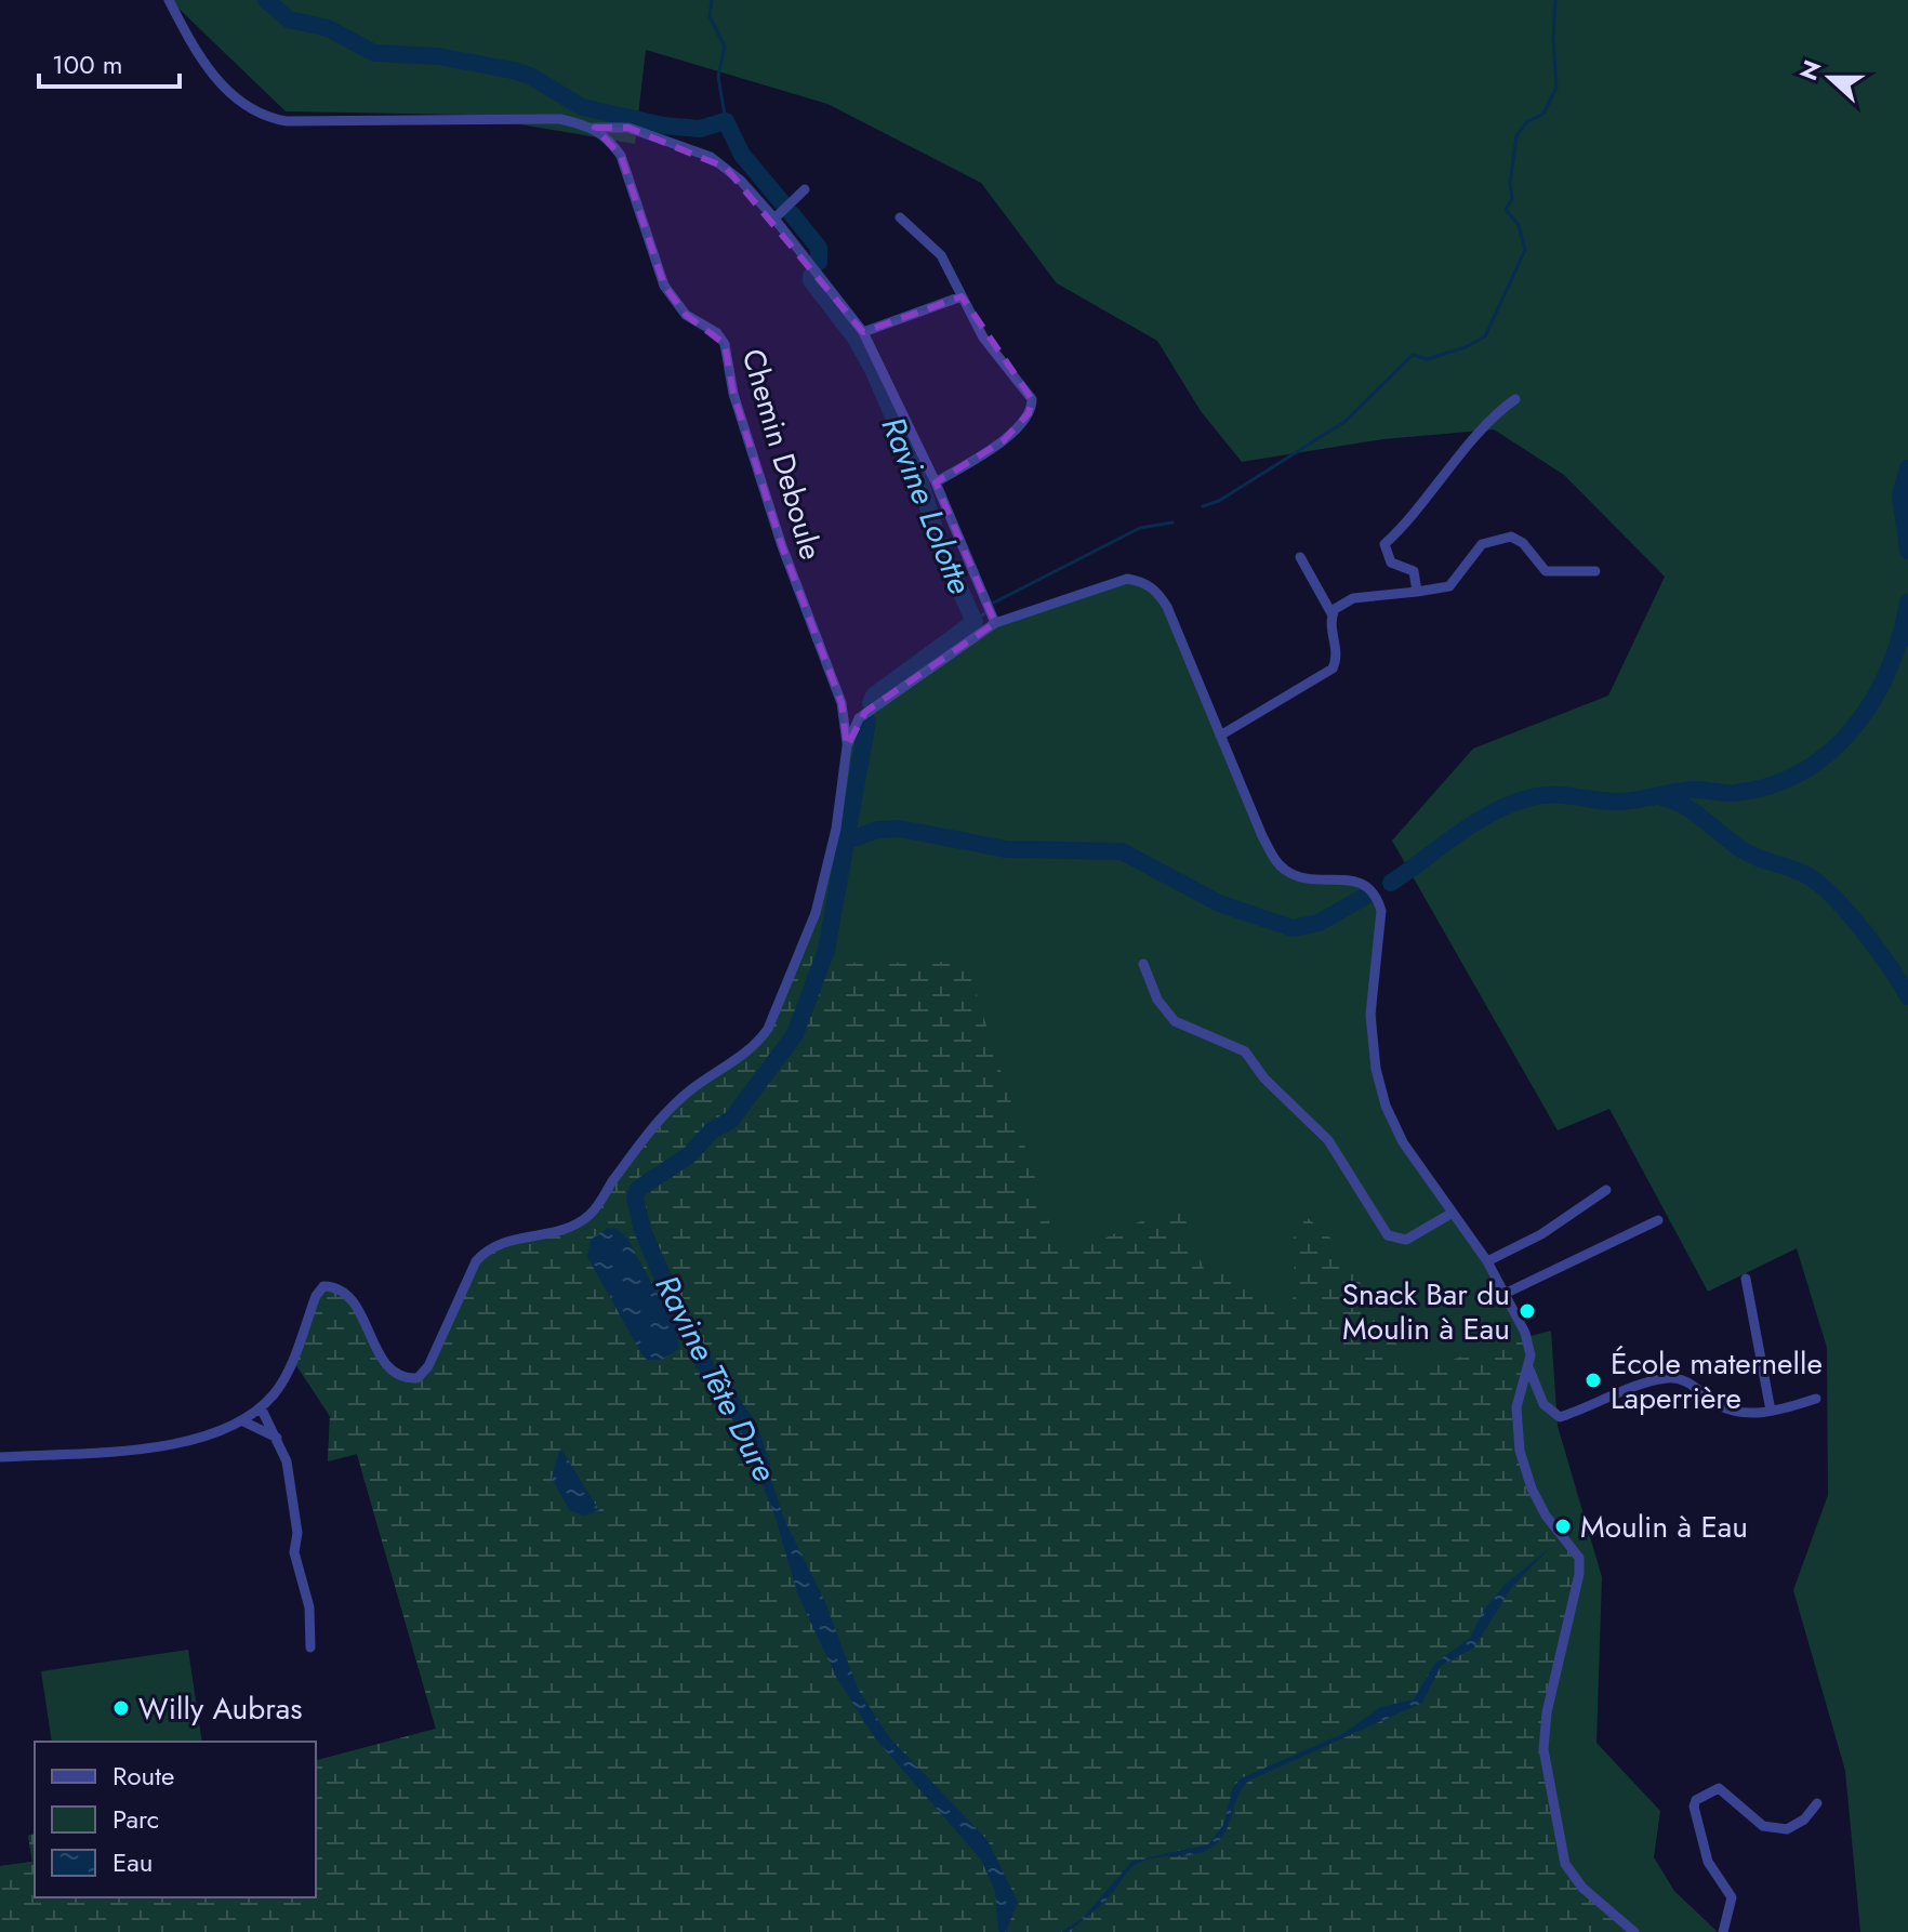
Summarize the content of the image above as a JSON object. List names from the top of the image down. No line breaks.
{"streets":{"street":["Chemin Deboule"]},"water":["Ravine Lolotte","Ravine Tête Dure"],"places":["Snack Bar du Moulin à Eau","École maternelle Laperrière","Moulin à Eau","Willy Aubras"],"legend":["Route","Parc","Eau"],"scale_bar":"100 m","north":"left"}
